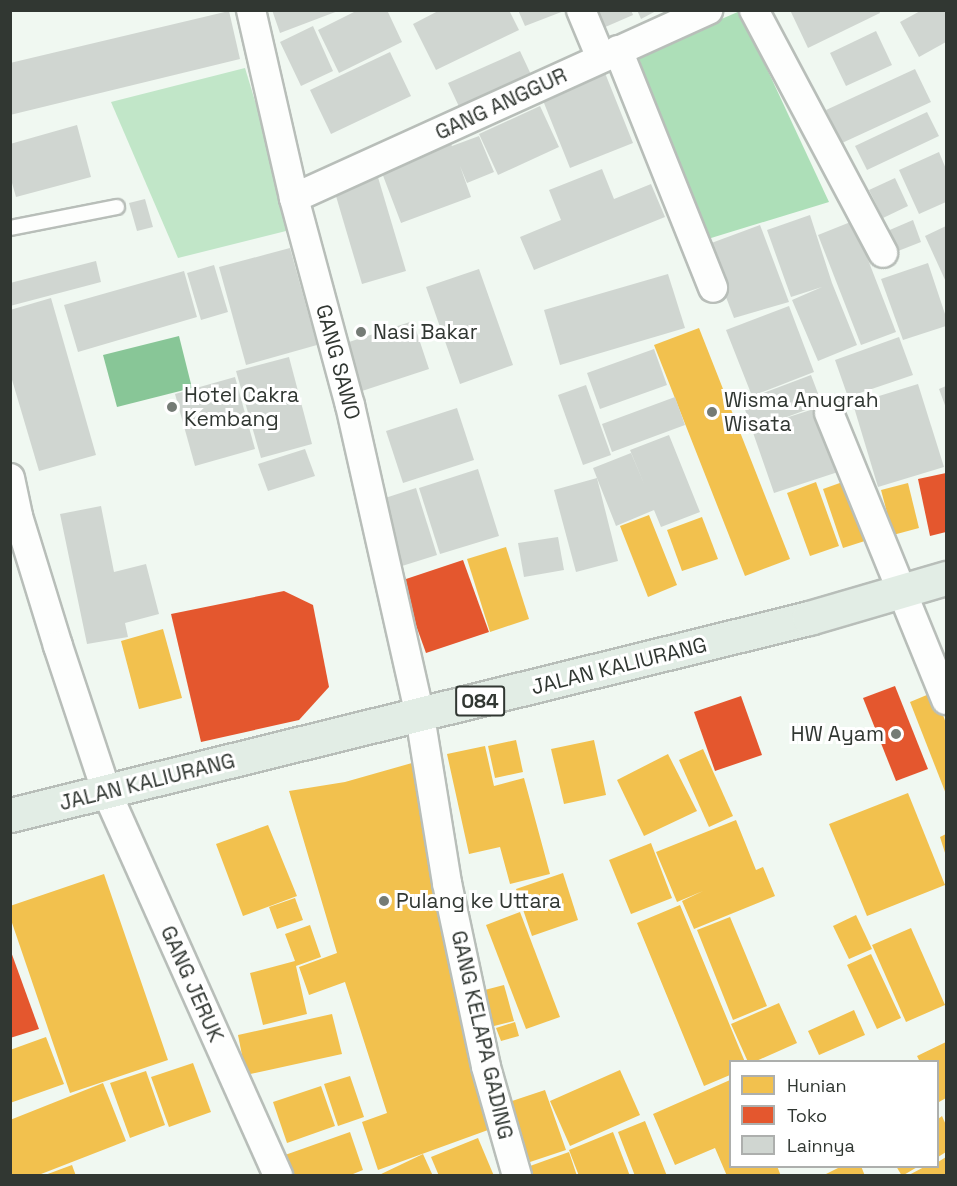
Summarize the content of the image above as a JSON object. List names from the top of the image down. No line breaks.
{"streets":{"main road":["JALAN KALIURANG","084"],"street":["GANG ANGGUR","GANG SAWO","GANG JERUK","GANG KELAPA GADING"]},"crossings":[["GANG ANGGUR","GANG SAWO"],["GANG SAWO","JALAN KALIURANG"],["GANG SAWO","GANG KELAPA GADING"],["JALAN KALIURANG","GANG JERUK"],["JALAN KALIURANG","GANG KELAPA GADING"]],"places":["Nasi Bakar","Hotel Cakra Kembang","Wisma Anugrah Wisata","HW Ayam","Pulang ke Uttara"],"legend":["Hunian","Toko","Lainnya"]}
